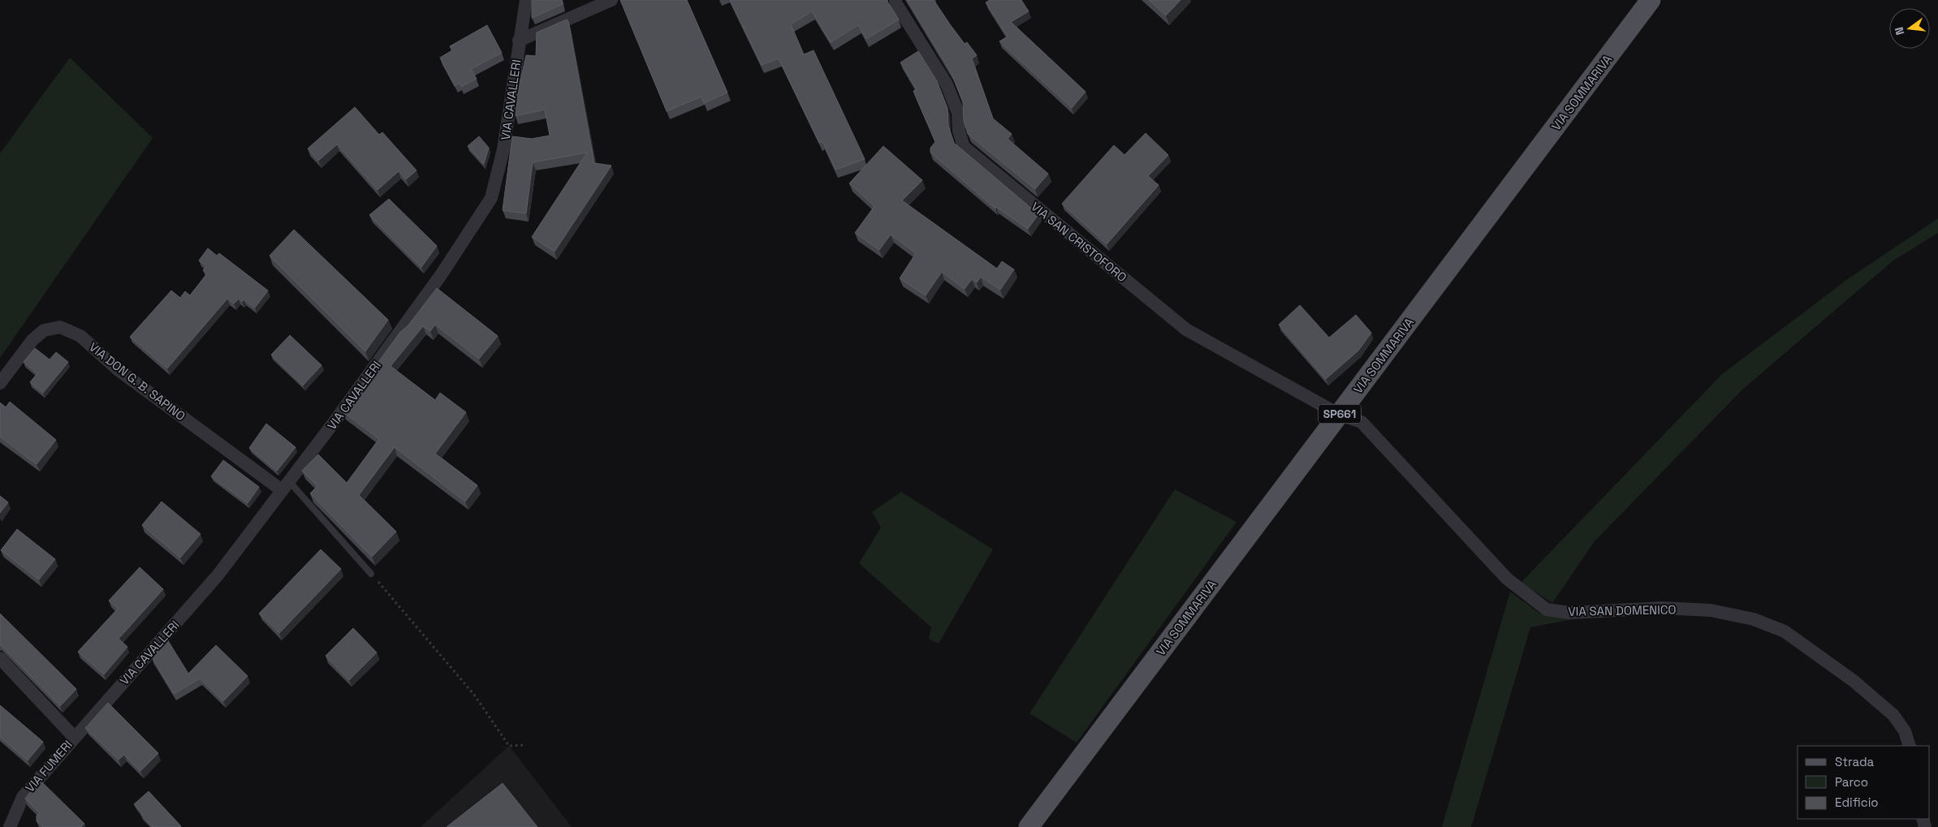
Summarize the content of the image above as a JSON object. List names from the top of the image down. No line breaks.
{"streets":{"main road":["VIA SOMMARIVA","SP661"],"street":["VIA CAVALLERI","VIA SAN CRISTOFORO","VIA DON G. B. SAPINO","VIA SAN DOMENICO","VIA FUMERI"]},"crossings":[["VIA SOMMARIVA","VIA SAN CRISTOFORO"],["VIA SOMMARIVA","VIA SAN DOMENICO"],["VIA CAVALLERI","VIA DON G. B. SAPINO"],["VIA CAVALLERI","VIA FUMERI"],["VIA SAN CRISTOFORO","VIA SAN DOMENICO"]],"legend":["Strada","Parco","Edificio"],"north":"left"}
